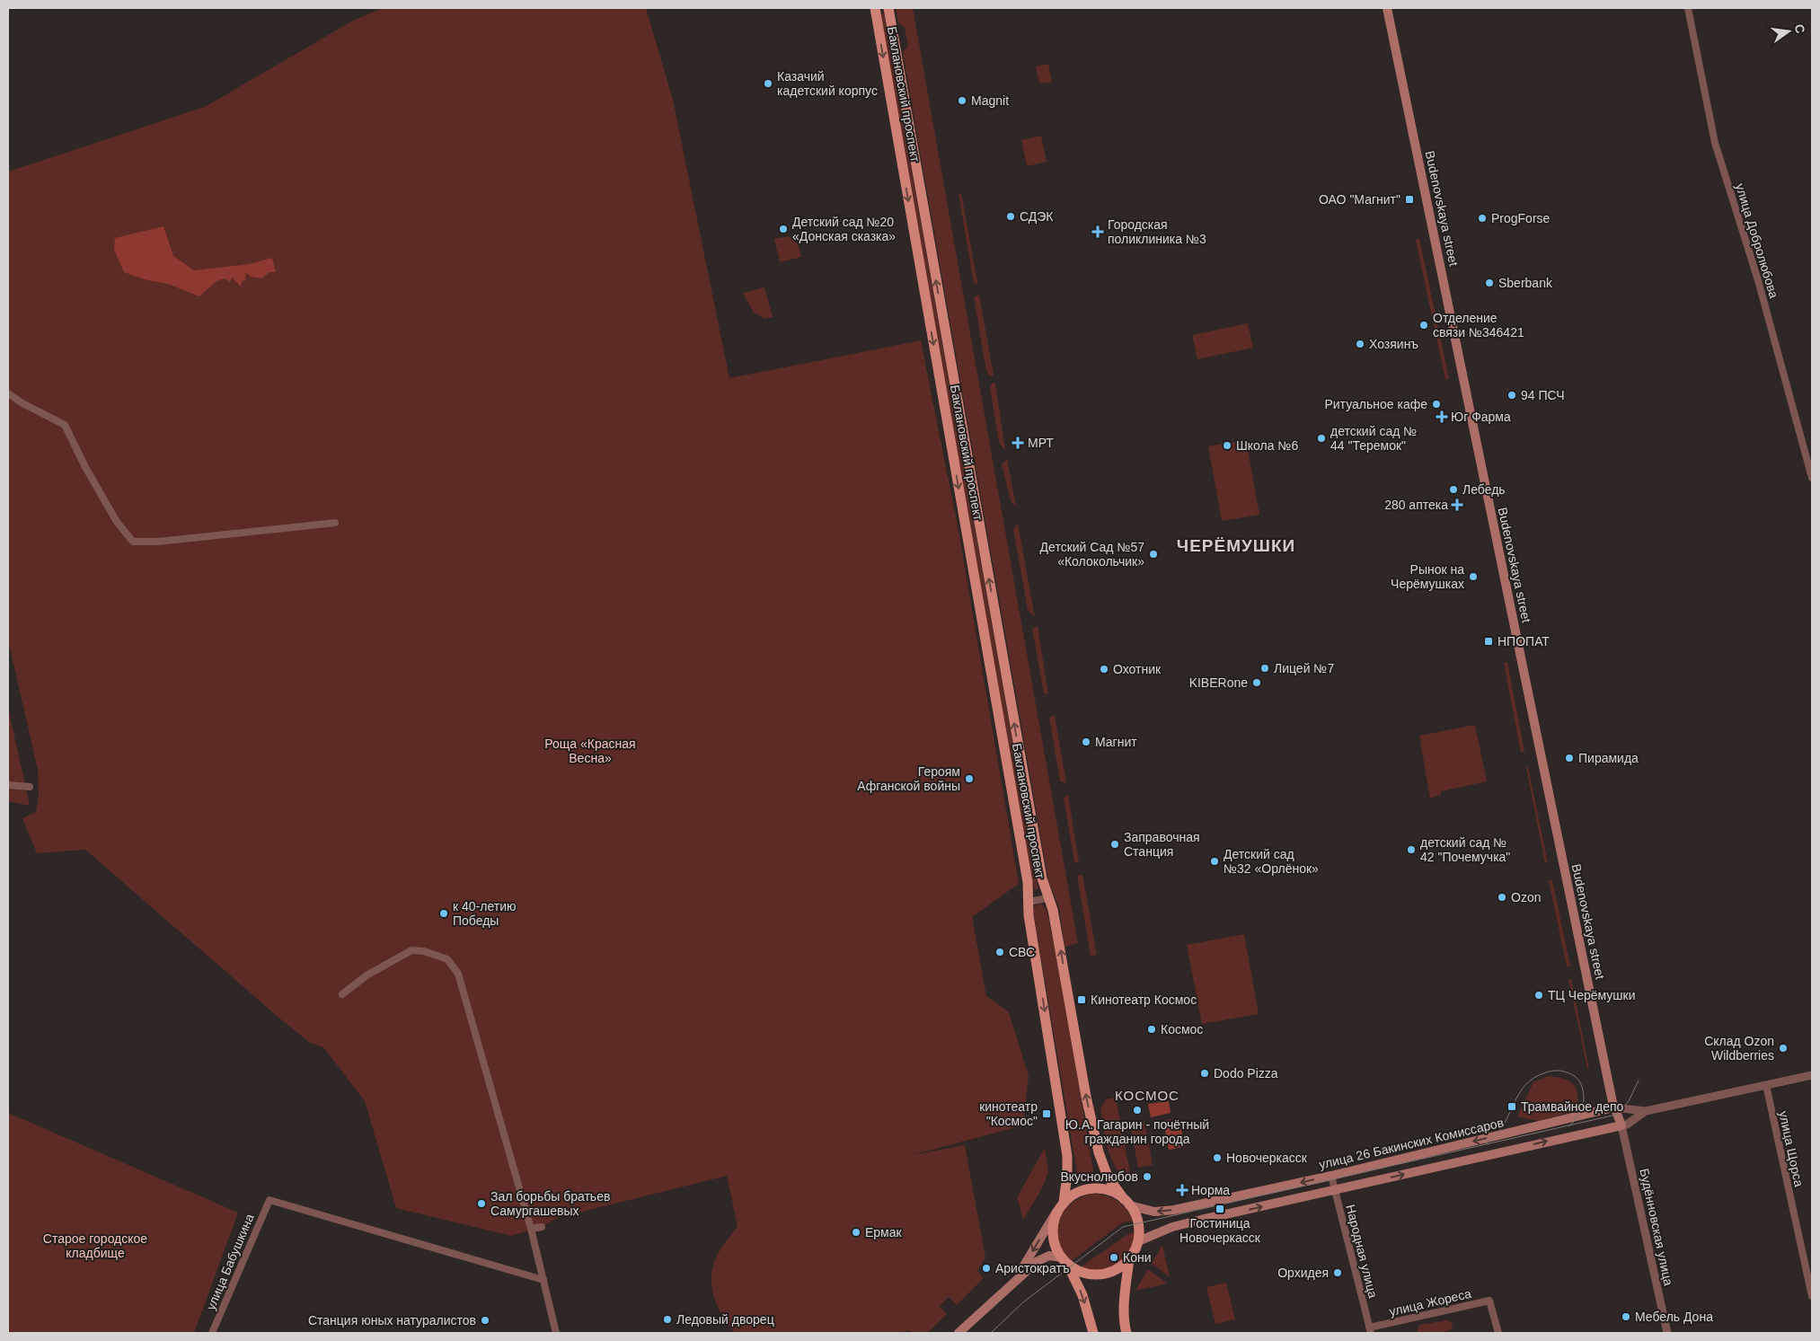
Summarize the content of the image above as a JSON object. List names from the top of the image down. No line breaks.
{"streets":{"main road":["Баклановский проспект","Budenovskaya street","улица 26 Бакинских Комиссаров"],"street":["улица Добролюбова","улица Щорса","Будённовская улица","Народная улица","улица Бабушкина","улица Жореса"]},"crossings":[["Баклановский проспект","улица 26 Бакинских Комиссаров"],["Budenovskaya street","улица 26 Бакинских Комиссаров"],["Budenovskaya street","Будённовская улица"],["улица 26 Бакинских Комиссаров","улица Щорса"],["улица 26 Бакинских Комиссаров","Будённовская улица"],["улица 26 Бакинских Комиссаров","Народная улица"],["Народная улица","улица Жореса"]],"districts":["ЧЕРЁМУШКИ","КОСМОС"],"parks":["Роща «Красная Весна»","Старое городское кладбище"],"places":{"other":["Казачий кадетский корпус","Magnit","СДЭК","ProgForse","Детский сад №20 «Донская сказка»","Sberbank","Отделение связи №346421","Хозяинъ","94 ПСЧ","Ритуальное кафе","детский сад № 44 \"Теремок\"","Школа №6","Лебедь","Детский Сад №57 «Колокольчик»","Рынок на Черёмушках","Лицей №7","Охотник","KIBERone","Магнит","Пирамида","Героям Афганской войны","Заправочная Станция","детский сад № 42 \"Почемучка\"","Детский сад №32 «Орлёнок»","Ozon","к 40-летию Победы","СВС","ТЦ Черёмушки","Космос","Склад Ozon Wildberries","Dodo Pizza","Ю.А. Гагарин - почётный гражданин города","Новочеркасск","Вкуснолюбов","Зал борьбы братьев Самургашевых","Ермак","Кони","Аристократъ","Орхидея","Мебель Дона","Ледовый дворец","Станция юных натуралистов"],"transit":["ОАО \"Магнит\"","НПОПАТ","Кинотеатр Космос","Трамвайное депо","кинотеатр \"Космос\"","Гостиница Новочеркасск"],"health":["Городская поликлиника №3","Юг Фарма","МРТ","280 аптека","Норма"]},"north":"right"}
